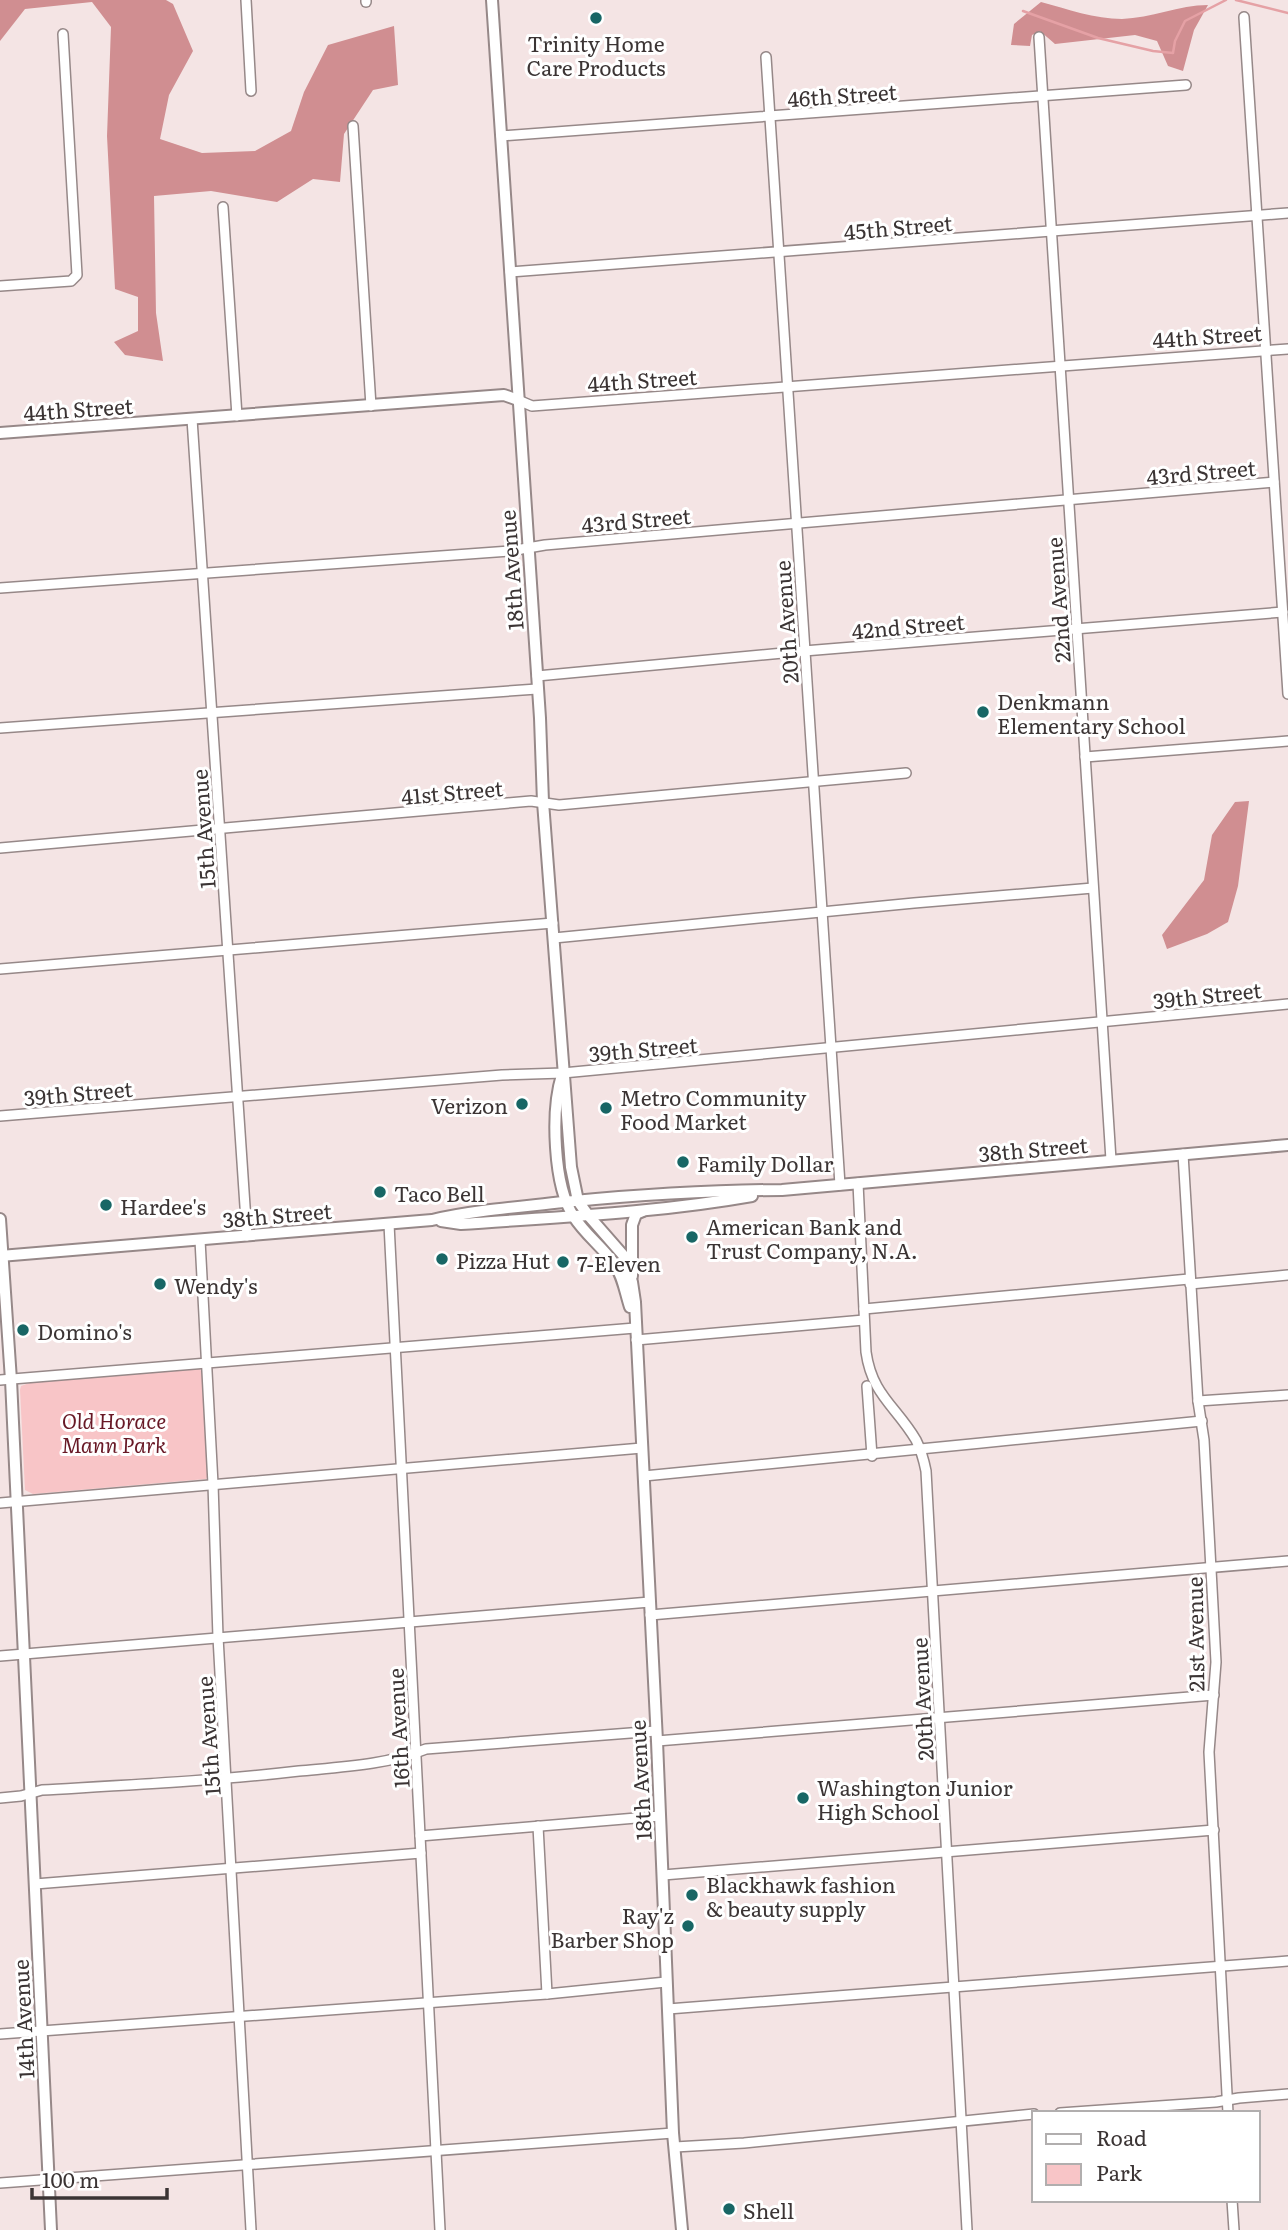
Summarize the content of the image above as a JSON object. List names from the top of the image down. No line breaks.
{"streets":{"street":["46th Street","45th Street","44th Street","43rd Street","18th Avenue","22nd Avenue","20th Avenue","42nd Street","41st Street","15th Avenue","39th Street","38th Street","21st Avenue","16th Avenue","14th Avenue"]},"crossings":[["46th Street","18th Avenue"],["46th Street","22nd Avenue"],["46th Street","20th Avenue"],["45th Street","18th Avenue"],["45th Street","22nd Avenue"],["45th Street","20th Avenue"],["44th Street","18th Avenue"],["44th Street","22nd Avenue"],["44th Street","20th Avenue"],["44th Street","15th Avenue"],["43rd Street","18th Avenue"],["43rd Street","22nd Avenue"],["43rd Street","20th Avenue"],["43rd Street","15th Avenue"],["18th Avenue","42nd Street"],["18th Avenue","41st Street"],["18th Avenue","39th Street"],["18th Avenue","38th Street"],["22nd Avenue","42nd Street"],["22nd Avenue","39th Street"],["22nd Avenue","38th Street"],["20th Avenue","42nd Street"],["20th Avenue","41st Street"],["20th Avenue","39th Street"],["20th Avenue","38th Street"],["41st Street","15th Avenue"],["15th Avenue","39th Street"],["15th Avenue","38th Street"],["38th Street","21st Avenue"],["38th Street","16th Avenue"],["38th Street","14th Avenue"]],"parks":["Old Horace Mann Park"],"places":["Trinity Home Care Products","Denkmann Elementary School","Verizon","Metro Community Food Market","Family Dollar","Taco Bell","Hardee's","American Bank and Trust Company, N.A.","Pizza Hut","7-Eleven","Wendy's","Domino's","Washington Junior High School","Blackhawk fashion & beauty supply","Ray'z Barber Shop","Shell"],"legend":["Road","Park"],"scale_bar":"100 m"}
